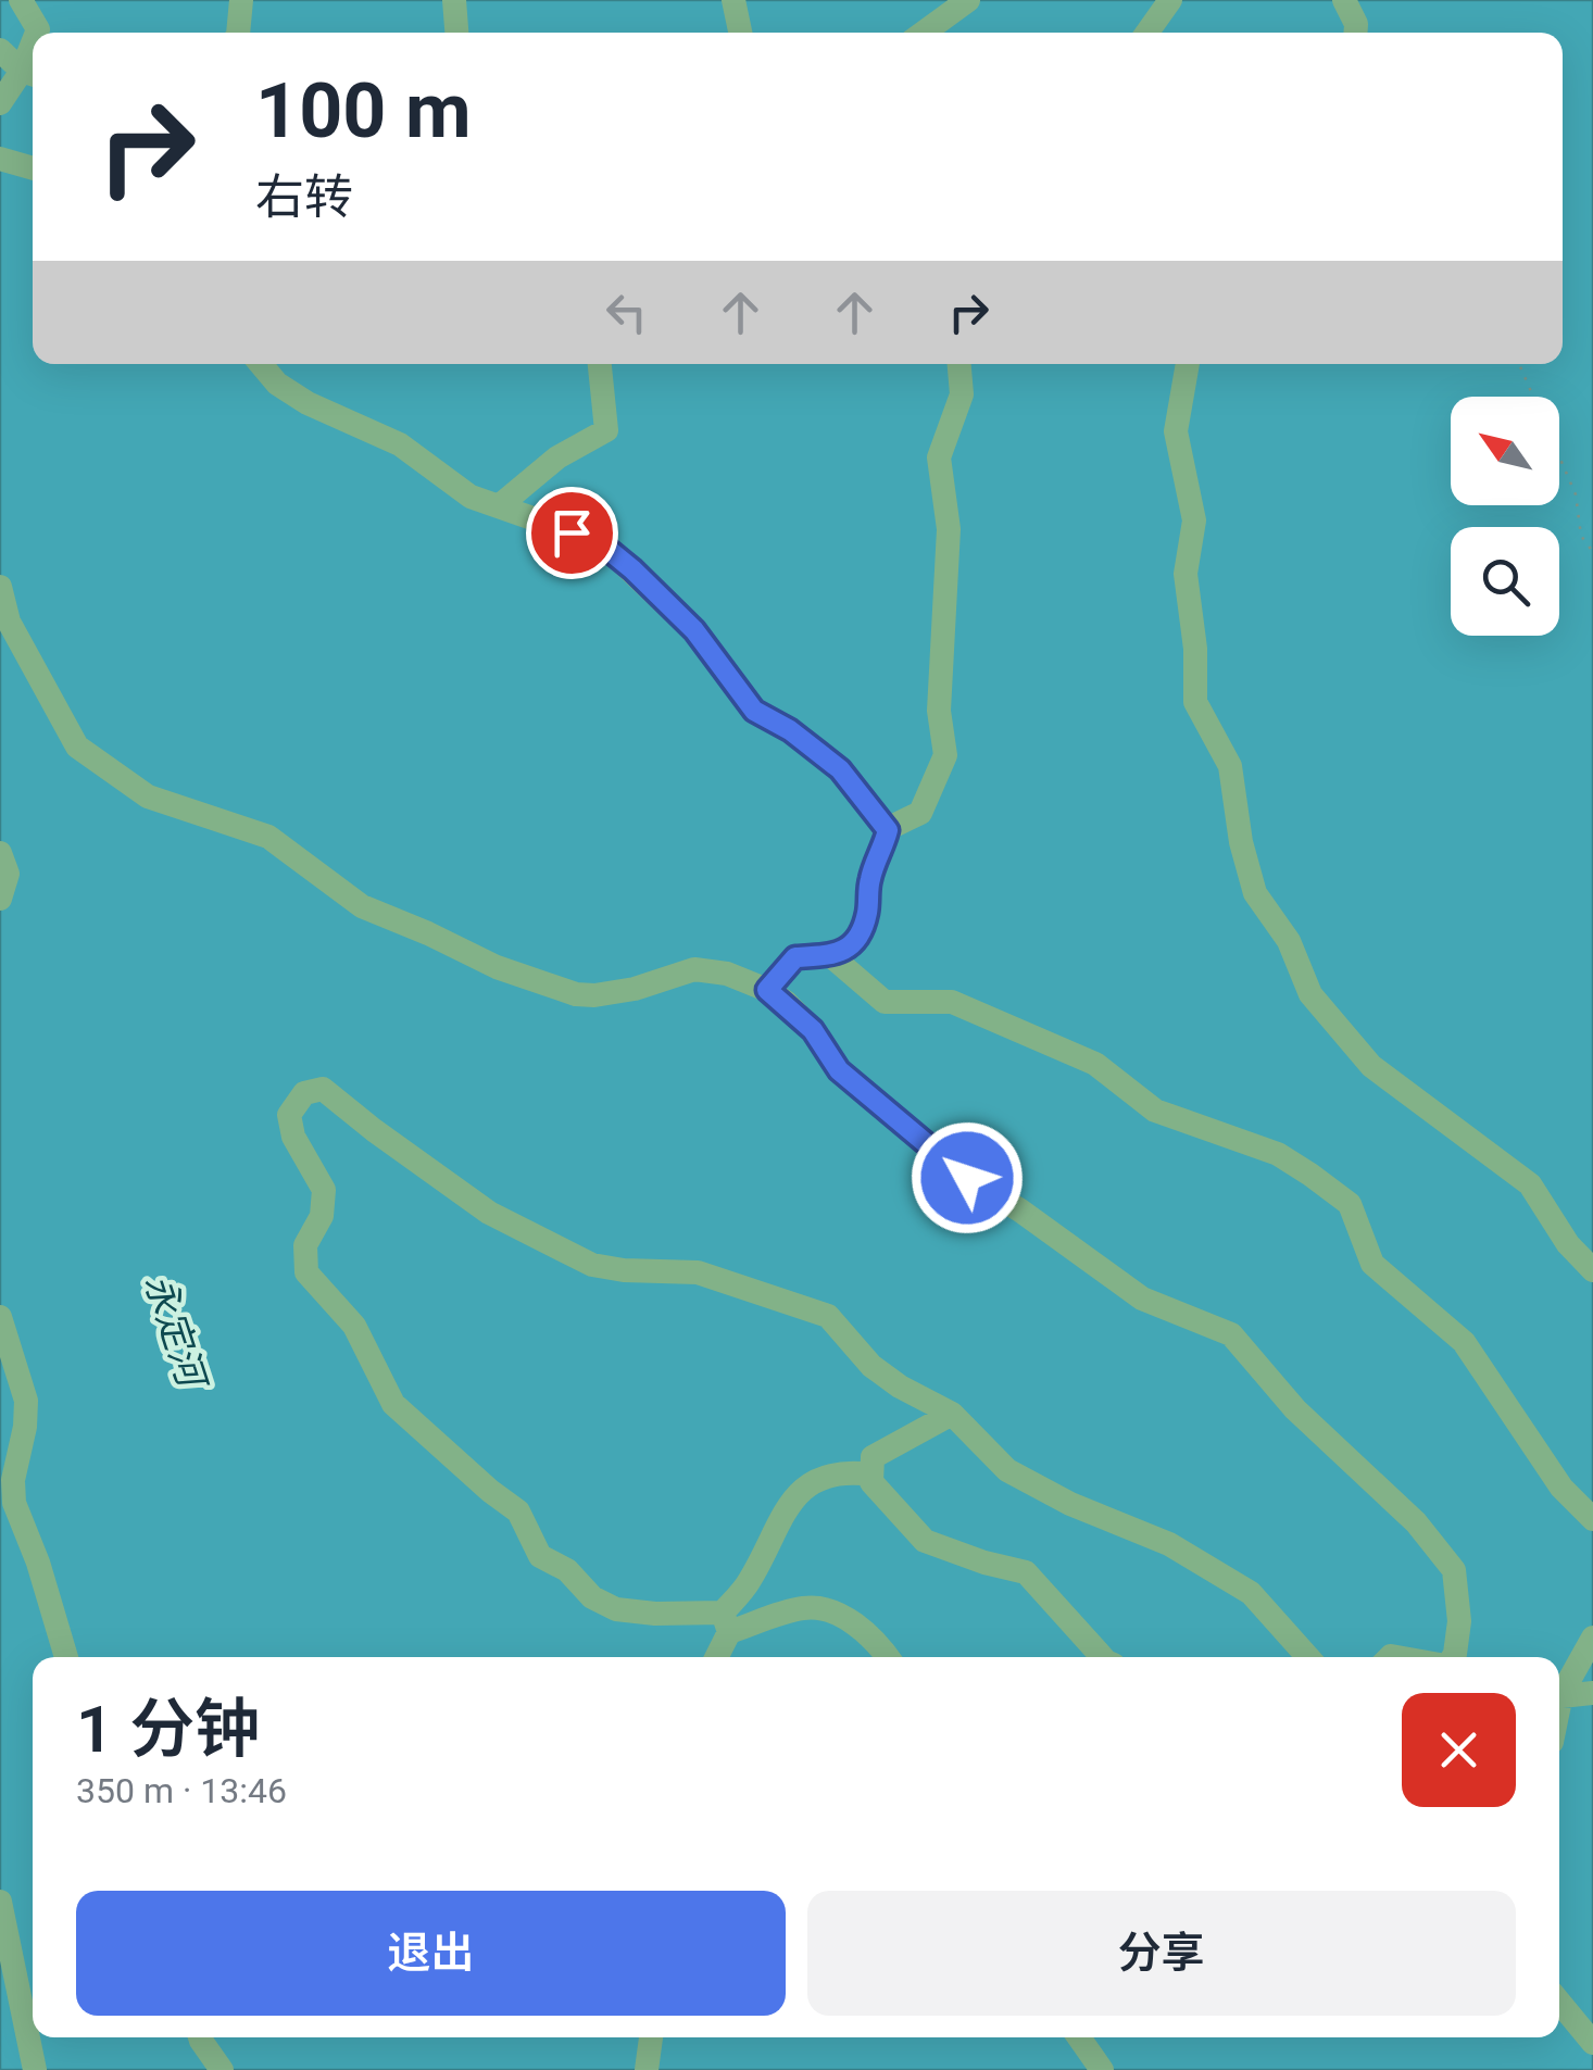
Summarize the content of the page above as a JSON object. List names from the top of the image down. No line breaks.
{"water":["永定河"],"north":"top left","page":{"turn":["100 m","右转"],"heading":["1 分钟","350 m · 13:46"],"buttons":["退出","分享"]}}
